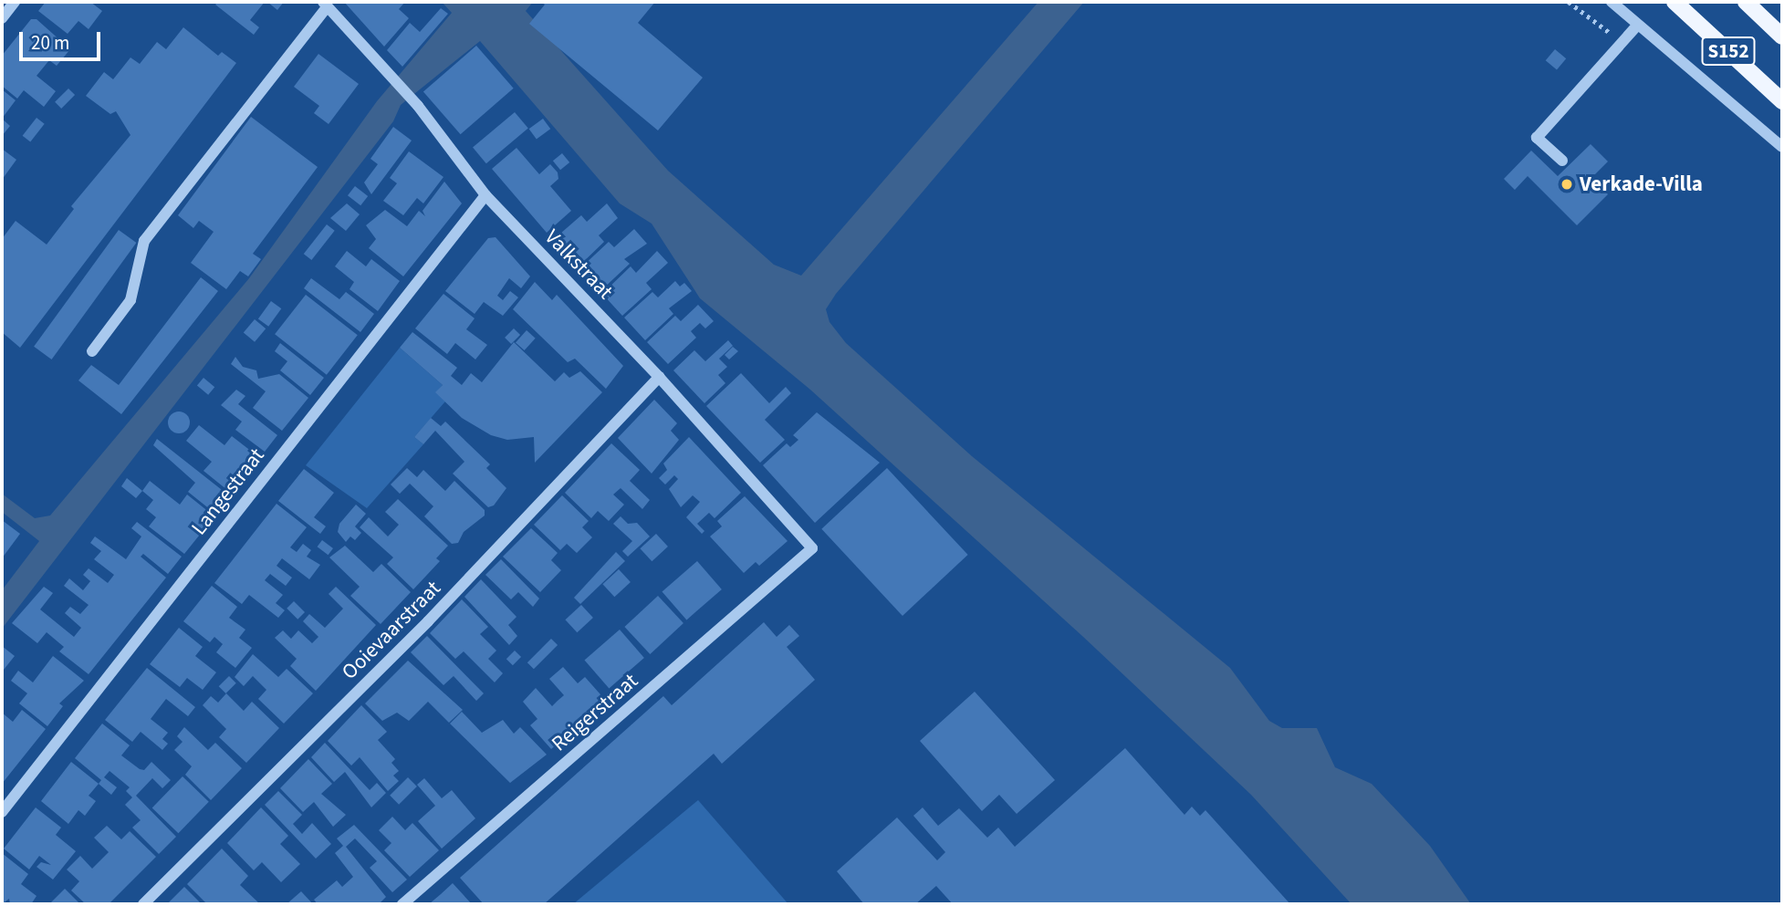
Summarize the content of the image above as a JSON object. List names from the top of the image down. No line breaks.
{"streets":{"main road":["S152"],"street":["Valkstraat","Langestraat","Ooievaarstraat","Reigerstraat"]},"crossings":[["Valkstraat","Langestraat"],["Valkstraat","Ooievaarstraat"],["Valkstraat","Reigerstraat"]],"places":["Verkade-Villa"],"scale_bar":"20 m"}
